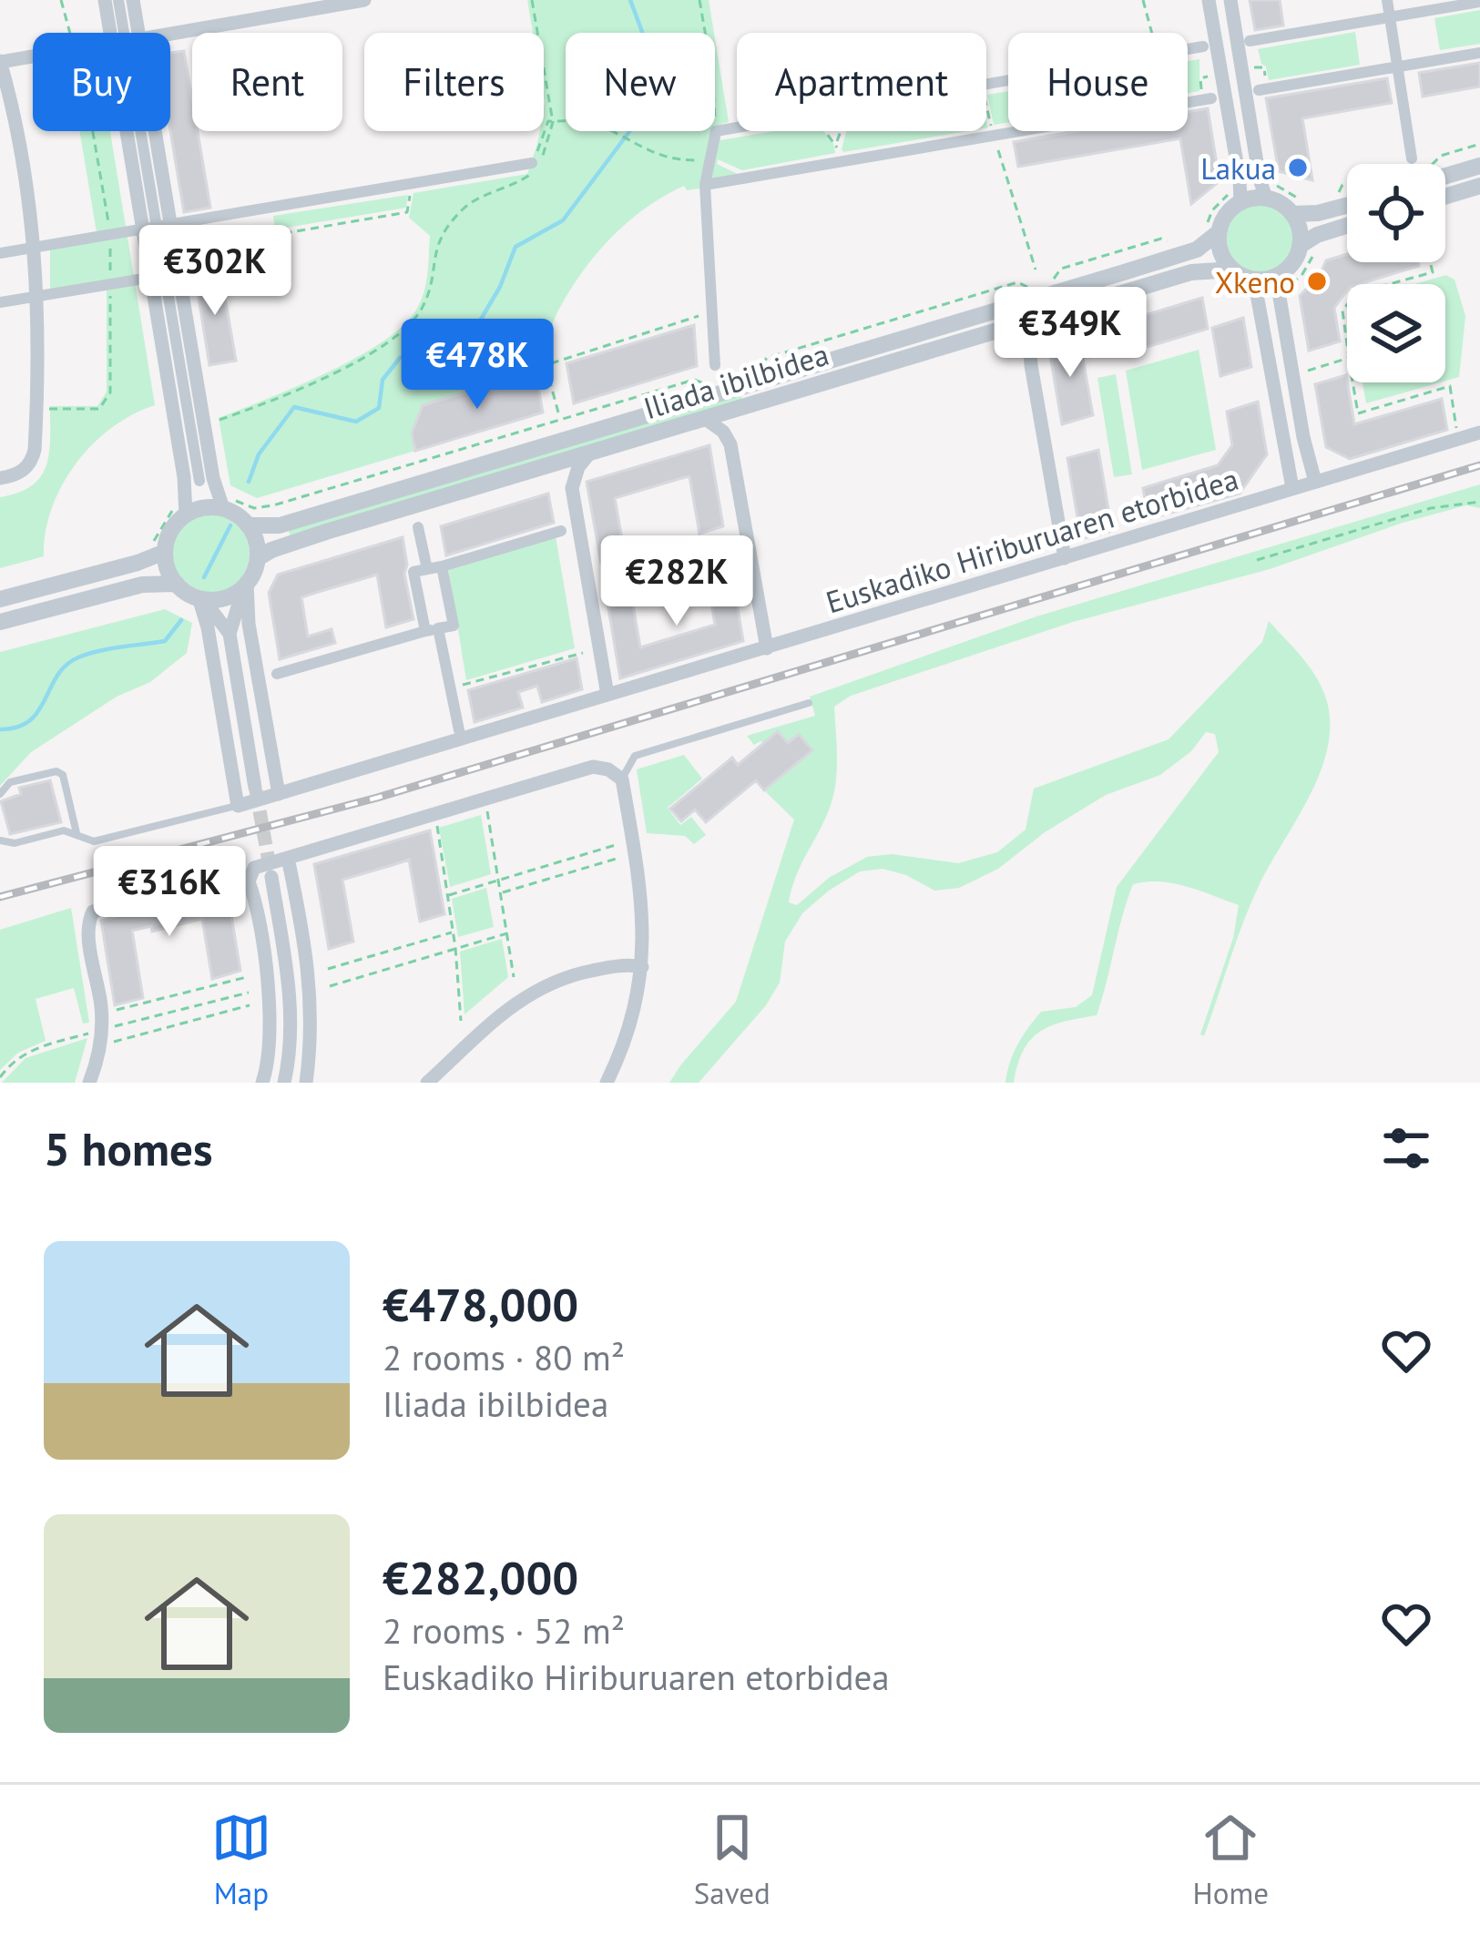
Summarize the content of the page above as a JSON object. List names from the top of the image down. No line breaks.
{"streets":{"street":["Iliada ibilbidea","Euskadiko Hiriburuaren etorbidea"]},"places":["Lakua","Xkeno"],"page":{"chip":["Buy","Rent","Filters","New","Apartment","House"],"price":["€302K","€349K","€478K","€282K","€316K"],"heading":"5 homes","list":[{"name":"€478,000","note":"2 rooms · 80 m² · Iliada ibilbidea"},{"name":"€282,000","note":"2 rooms · 52 m² · Euskadiko Hiriburuaren etorbidea"}],"tabs":["Map","Saved","Home"]}}
